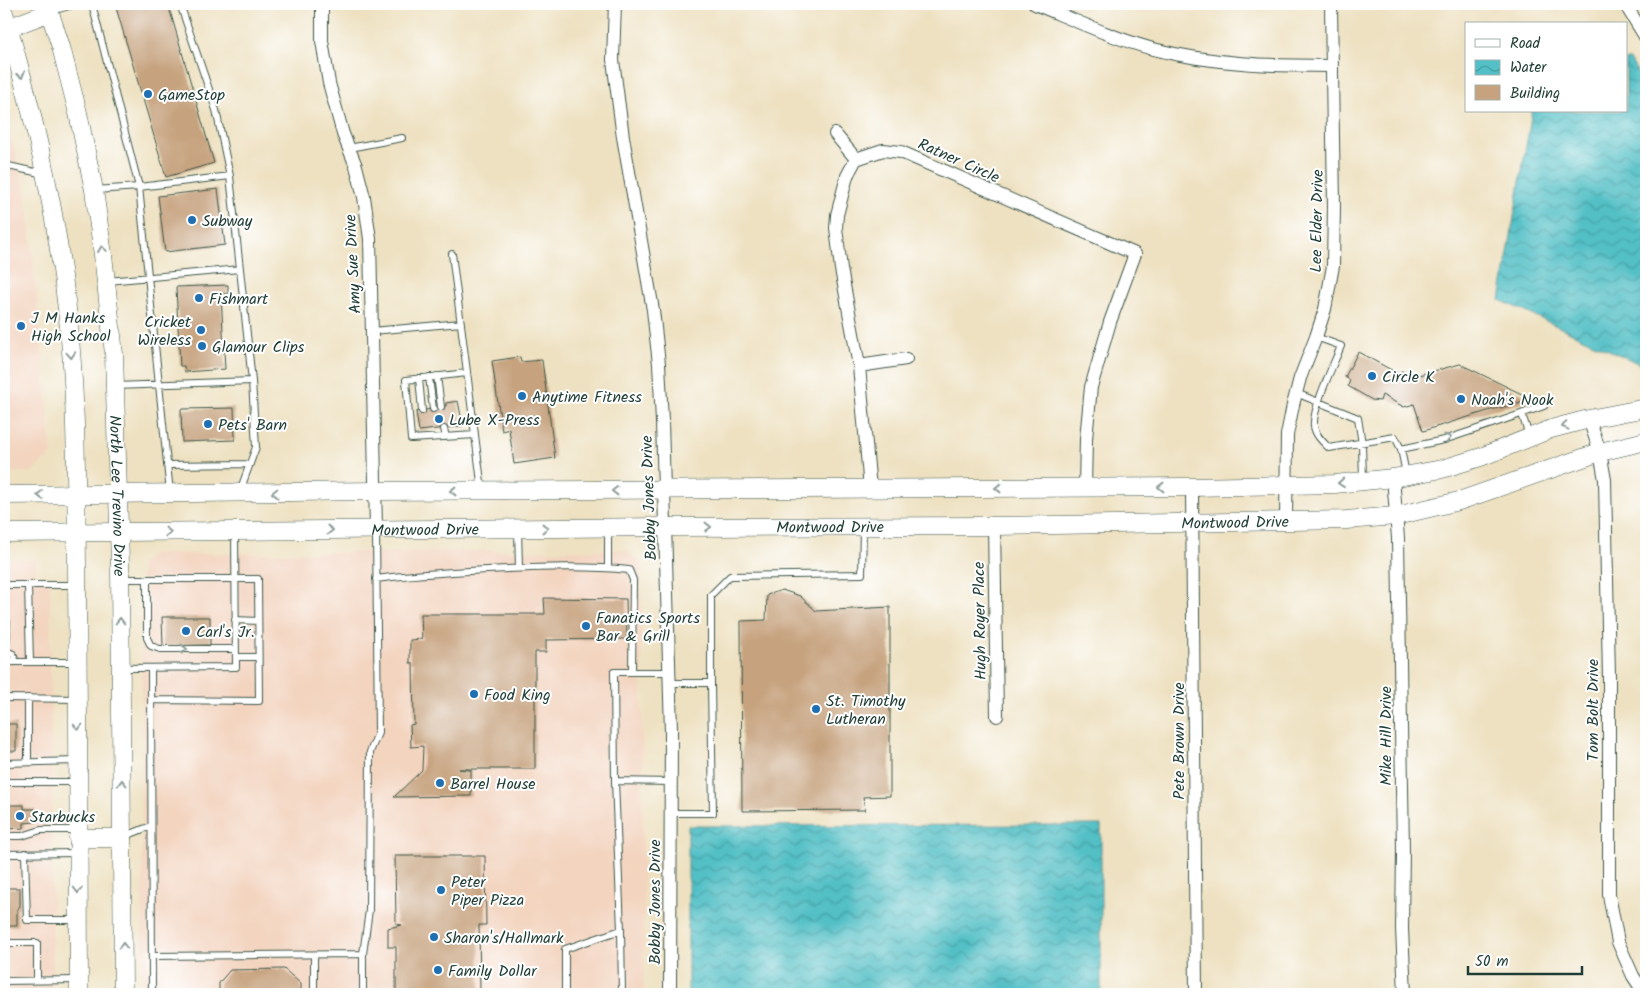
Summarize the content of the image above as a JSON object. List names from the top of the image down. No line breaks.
{"streets":{"main road":["North Lee Trevino Drive","Montwood Drive"],"street":["Ratner Circle","Lee Elder Drive","Amy Sue Drive","Bobby Jones Drive","Hugh Royer Place","Tom Bolt Drive","Mike Hill Drive","Pete Brown Drive"]},"crossings":[["Lee Elder Drive","Montwood Drive"],["Amy Sue Drive","Montwood Drive"],["North Lee Trevino Drive","Montwood Drive"],["Bobby Jones Drive","Montwood Drive"],["Montwood Drive","Hugh Royer Place"],["Montwood Drive","Tom Bolt Drive"],["Montwood Drive","Mike Hill Drive"],["Montwood Drive","Pete Brown Drive"]],"places":["GameStop","Subway","Fishmart","J M Hanks High School","Cricket Wireless","Glamour Clips","Circle K","Anytime Fitness","Noah's Nook","Lube X-Press","Pets' Barn","Fanatics Sports Bar & Grill","Carl's Jr.","Food King","St. Timothy Lutheran","Barrel House","Starbucks","Peter Piper Pizza","Sharon's/Hallmark","Family Dollar"],"legend":["Road","Water","Building"],"scale_bar":"50 m"}
